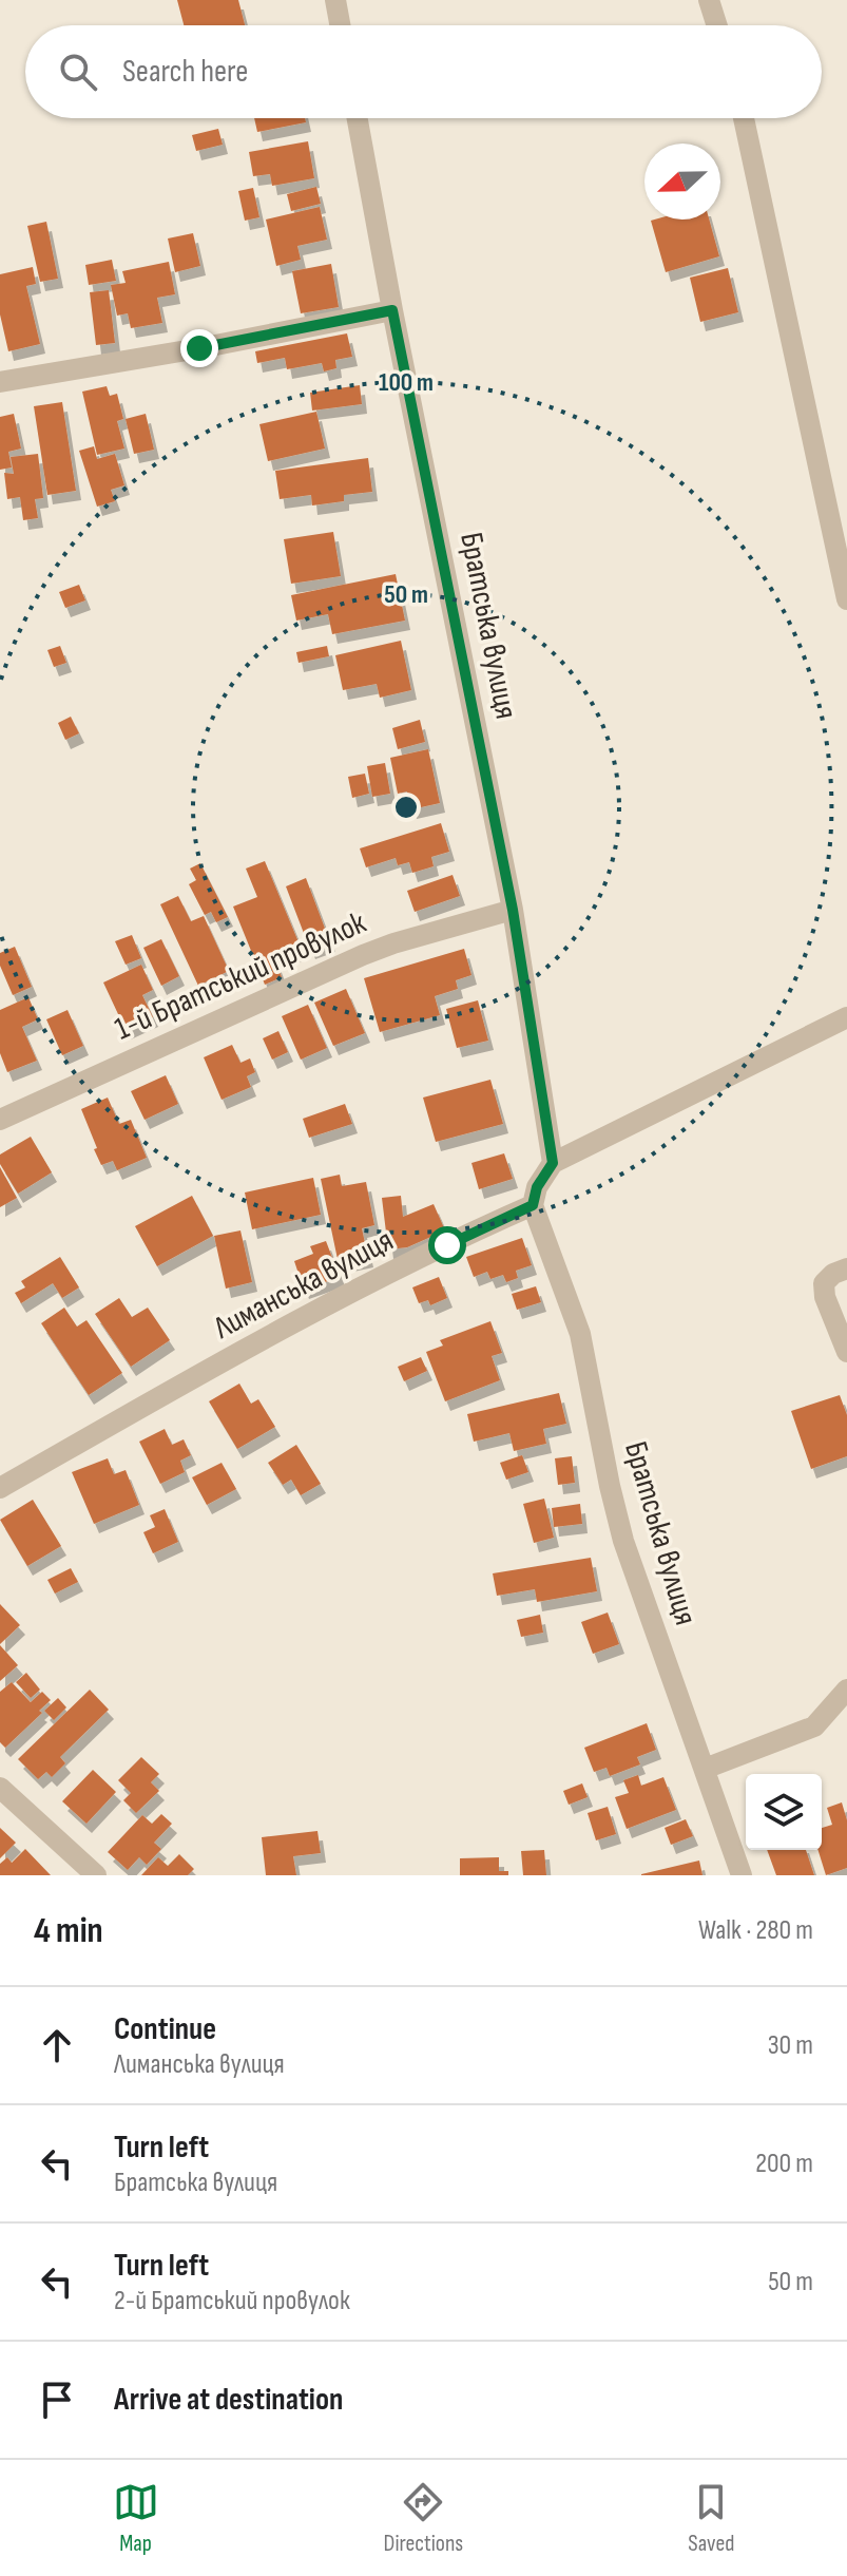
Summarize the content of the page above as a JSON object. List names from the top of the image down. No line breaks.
{"streets":{"street":["Братська вулиця","1-й Братський провулок","Лиманська вулиця"]},"crossings":[["Братська вулиця","1-й Братський провулок"],["Братська вулиця","Лиманська вулиця"]],"north":"left","page":{"search":"Search here","heading":["4 min","Walk · 280 m"],"list":[["Continue","Лиманська вулиця","30 m"],["Turn left","Братська вулиця","200 m"],["Turn left","2-й Братський провулок","50 m"],"Arrive at destination"],"nav":["Map","Directions","Saved"]},"rings":["100 m","50 m"]}
